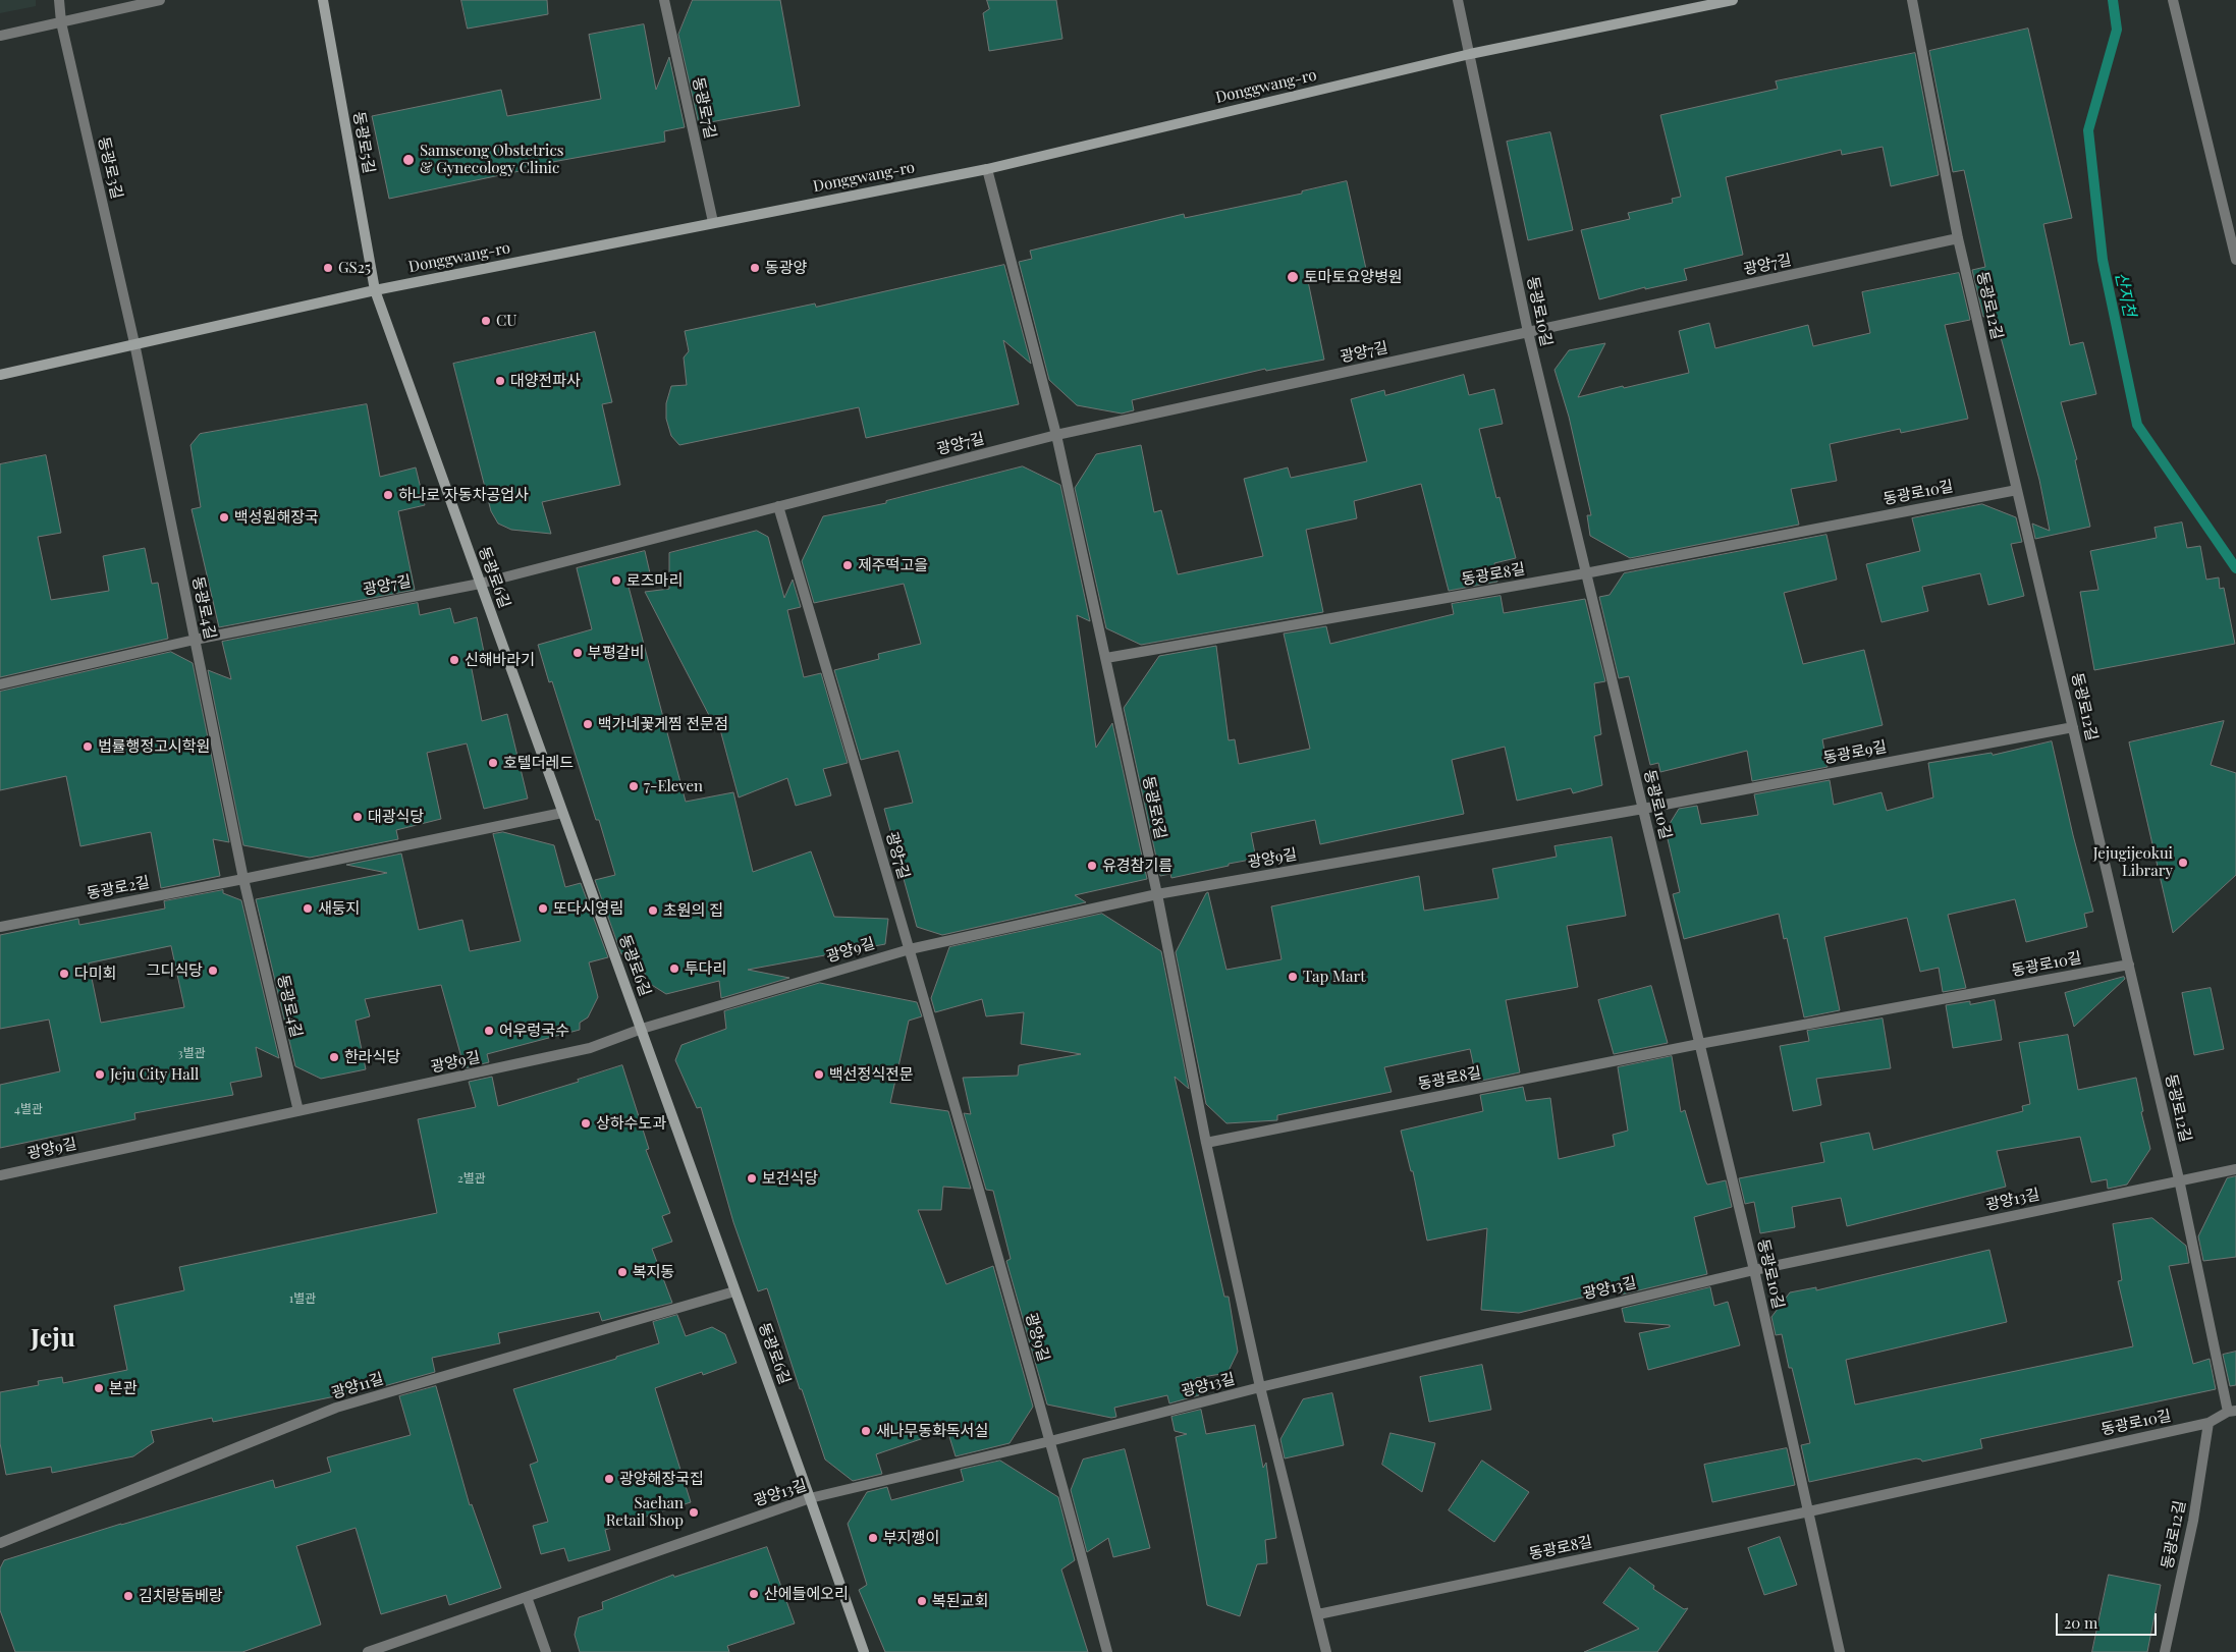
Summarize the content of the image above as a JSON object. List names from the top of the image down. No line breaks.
{"streets":{"main road":["Donggwang-ro","동광로5길","동광로6길"],"street":["동광로7길","동광로3길","광양7길","동광로12길","동광로10길","동광로8길","동광로4길","동광로9길","광양9길","동광로2길","광양13길","광양11길"]},"crossings":[["Donggwang-ro","동광로7길"],["Donggwang-ro","동광로5길"],["Donggwang-ro","동광로3길"],["Donggwang-ro","동광로10길"],["Donggwang-ro","동광로8길"],["Donggwang-ro","동광로6길"],["Donggwang-ro","동광로4길"],["동광로5길","동광로6길"],["동광로3길","동광로4길"],["광양7길","동광로12길"],["광양7길","동광로10길"],["광양7길","동광로8길"],["광양7길","동광로6길"],["광양7길","동광로4길"],["광양7길","광양9길"],["동광로12길","동광로10길"],["동광로12길","동광로9길"],["동광로12길","광양13길"],["동광로10길","동광로8길"],["동광로10길","동광로9길"],["동광로10길","광양9길"],["동광로10길","광양13길"],["동광로8길","광양9길"],["동광로8길","광양13길"],["동광로6길","광양9길"],["동광로6길","광양13길"],["동광로6길","광양11길"],["동광로4길","광양9길"],["동광로4길","동광로2길"],["동광로9길","광양9길"],["광양9길","광양13길"]],"districts":["Jeju"],"water":["산지천"],"places":["Samseong Obstetrics & Gynecology Clinic","GS25","동광양","토마토요양병원","CU","대양전파사","하나로 자동차공업사","백성원해장국","제주떡고을","로즈마리","부평갈비","신해바라기","백가네꽃게찜 전문점","법률행정고시학원","호텔더레드","7-Eleven","대광식당","Jejugijeokui Library","유경참기름","새둥지","또다시영림","초원의 집","투다리","그디식당","다미회","Tap Mart","어우렁국수","한라식당","Jeju City Hall","백선정식전문","상하수도과","보건식당","복지동","본관","새나무동화독서실","광양해장국집","Saehan Retail Shop","부지깽이","산에들에오리","김치랑돔베랑","복된교회"],"house_numbers":["3별관","4별관","2별관","1별관"],"scale_bar":"20 m"}
